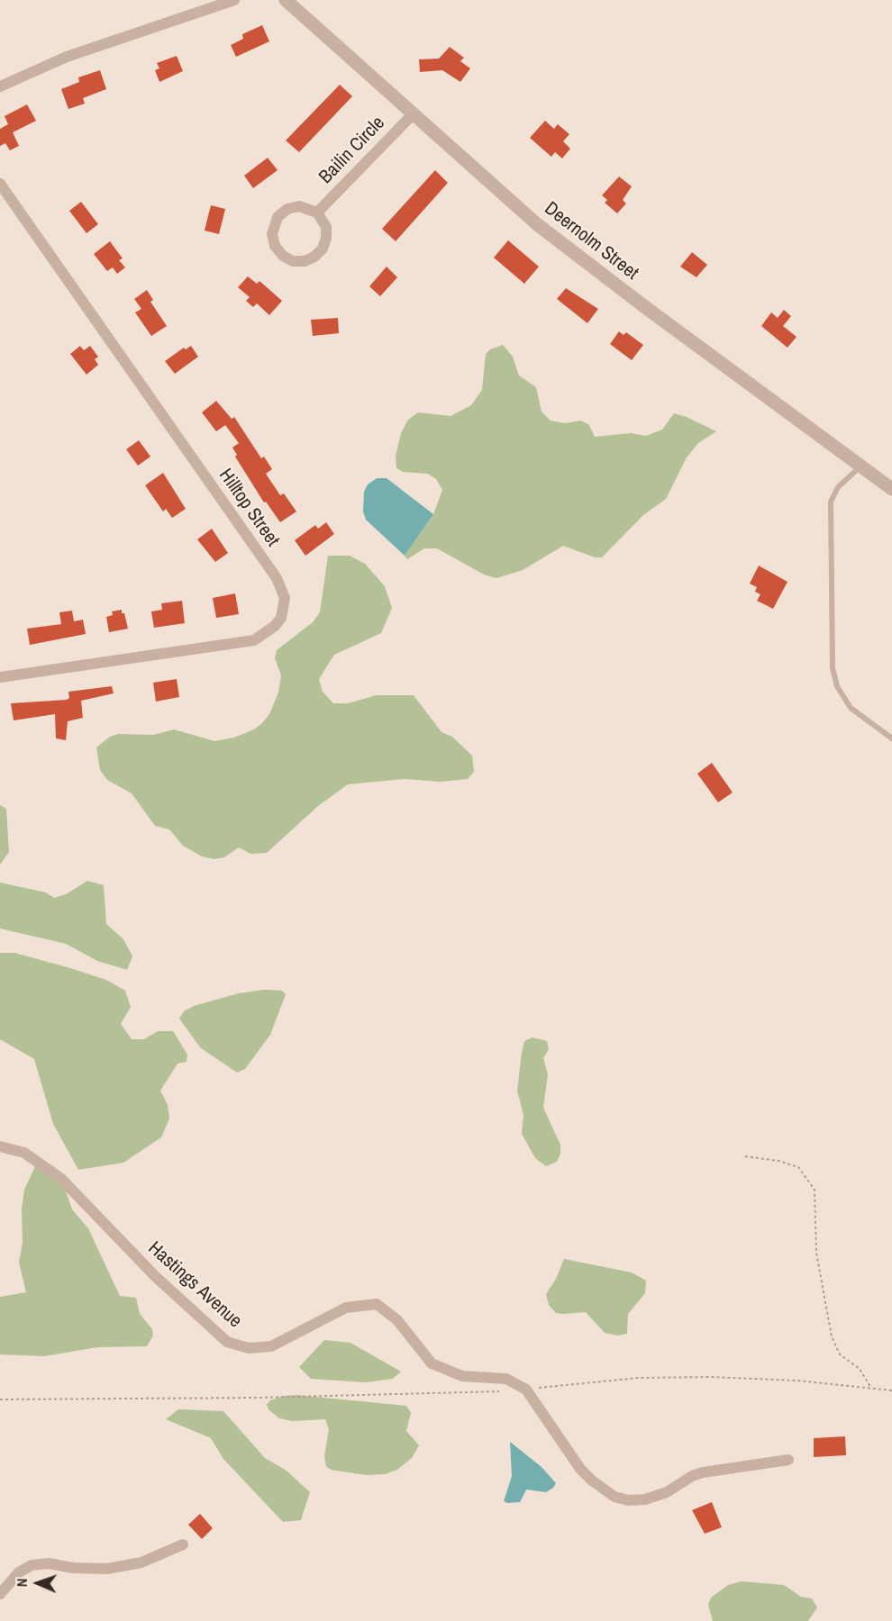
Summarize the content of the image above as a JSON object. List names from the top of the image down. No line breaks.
{"streets":{"street":["Bailin Circle","Deernolm Street","Hilltop Street","Hastings Avenue"]},"crossings":[["Bailin Circle","Deernolm Street"]],"north":"left"}
